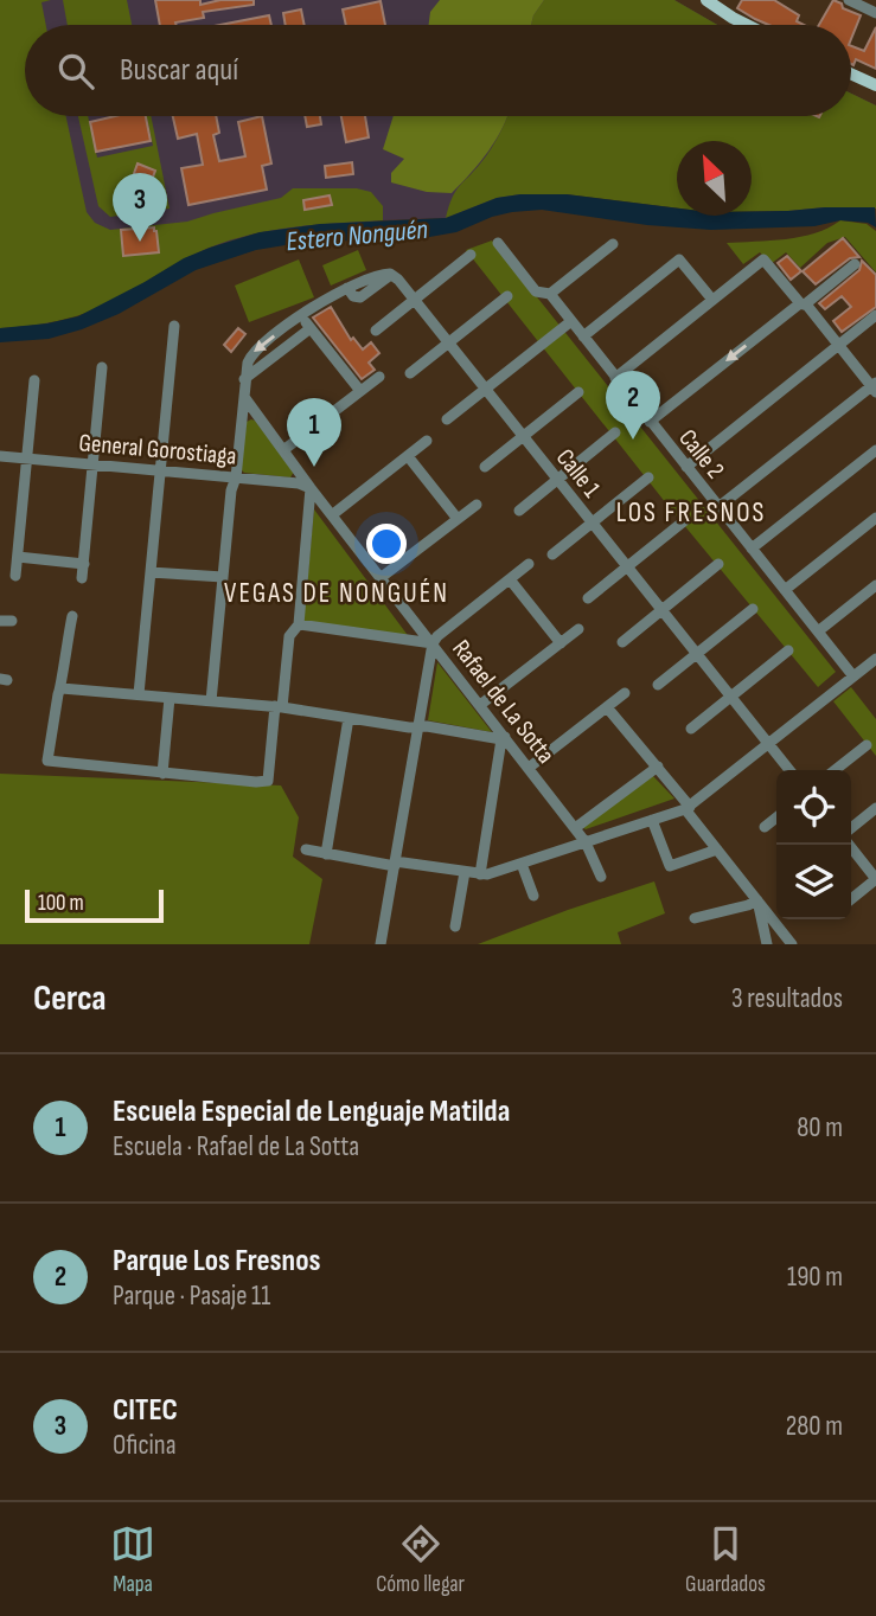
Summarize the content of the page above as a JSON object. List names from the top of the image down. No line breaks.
{"streets":{"street":["General Gorostiaga","Calle 2","Calle 1","Rafael de La Sotta"]},"crossings":[["General Gorostiaga","Rafael de La Sotta"]],"districts":["LOS FRESNOS","VEGAS DE NONGUÉN"],"water":["Estero Nonguén"],"scale_bar":"100 m","north":"top left","page":{"search":"Buscar aquí","pins":["3","2","1"],"scale":"100 m","heading":["Cerca","3 resultados"],"list":[{"mark":"1","name":"Escuela Especial de Lenguaje Matilda","note":"Escuela · Rafael de La Sotta","value":"80 m"},{"mark":"2","name":"Parque Los Fresnos","note":"Parque · Pasaje 11","value":"190 m"},{"mark":"3","name":"CITEC","note":"Oficina","value":"280 m"}],"nav":["Mapa","Cómo llegar","Guardados"]}}
